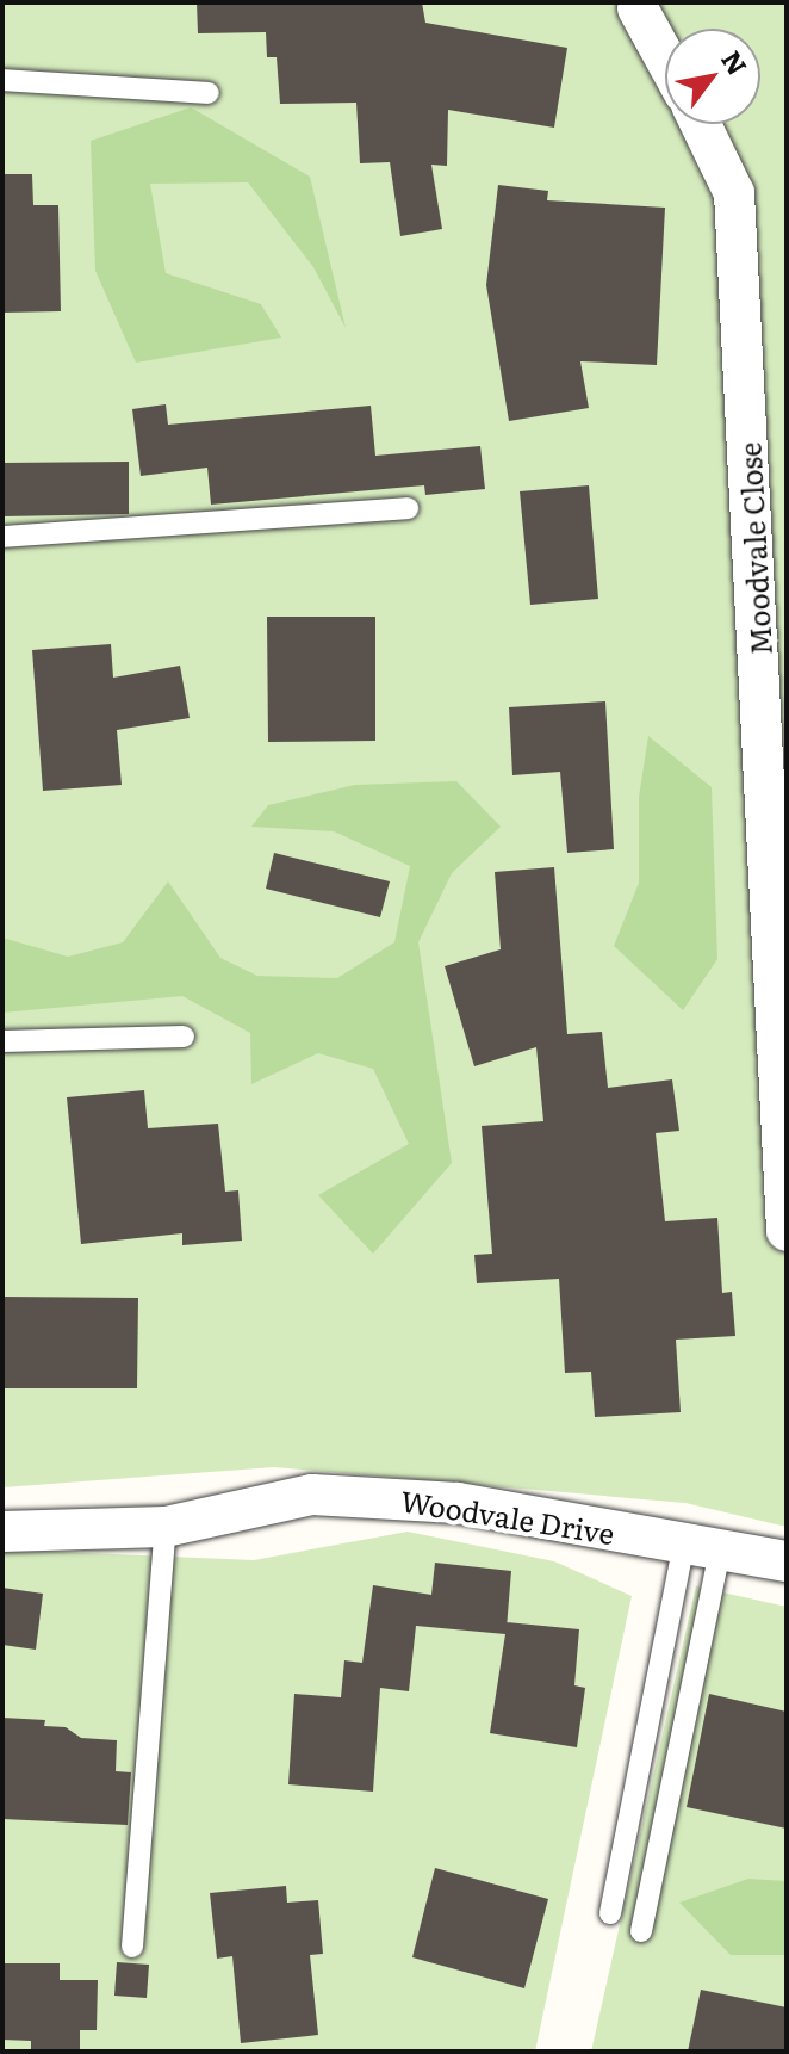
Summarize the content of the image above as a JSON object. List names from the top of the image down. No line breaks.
{"streets":{"street":["Moodvale Close","Woodvale Drive"]},"north":"top right"}
